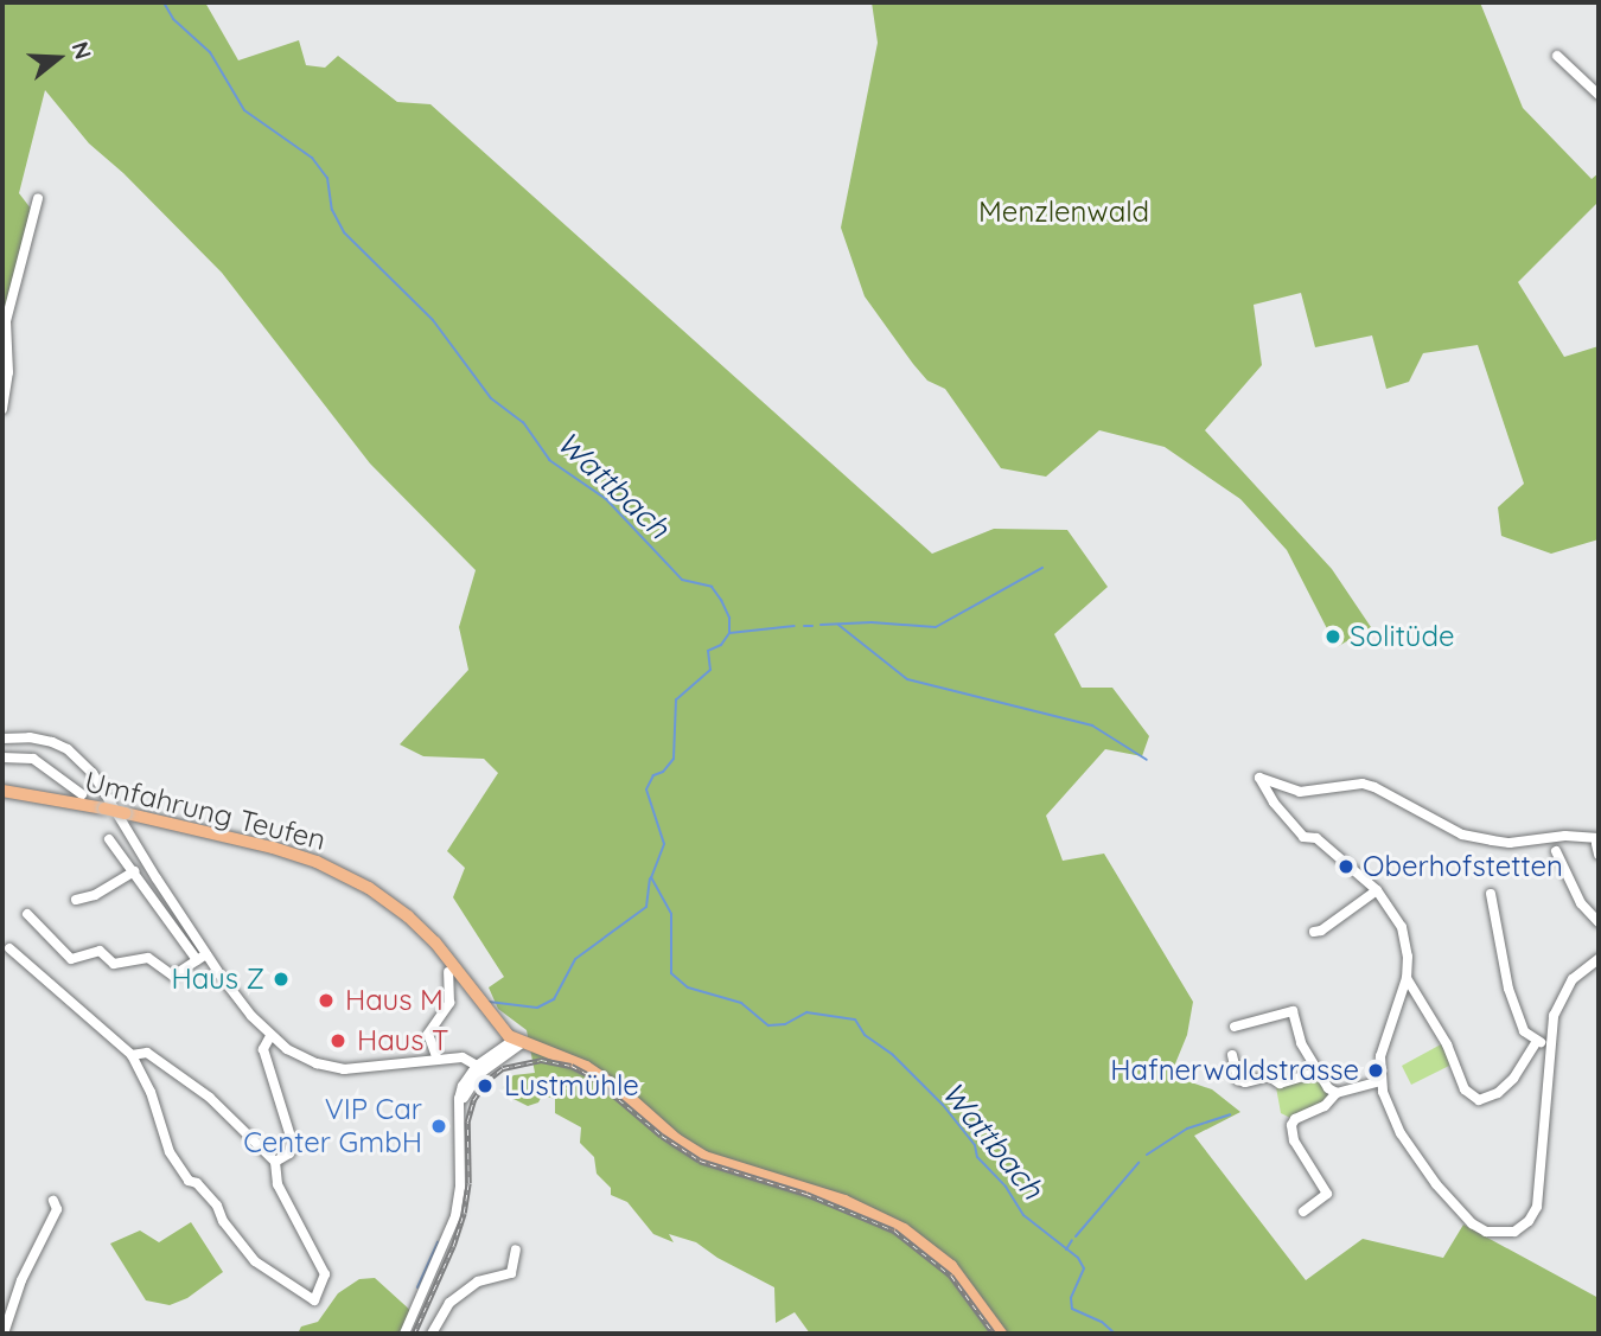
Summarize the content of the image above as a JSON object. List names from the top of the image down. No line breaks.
{"streets":{"main road":["Umfahrung Teufen"]},"water":["Wattbach"],"parks":["Menzlenwald"],"places":["Solitüde","Oberhofstetten","Haus Z","Haus M","Haus T","Hafnerwaldstrasse","Lustmühle","VIP Car Center GmbH"],"north":"right"}
